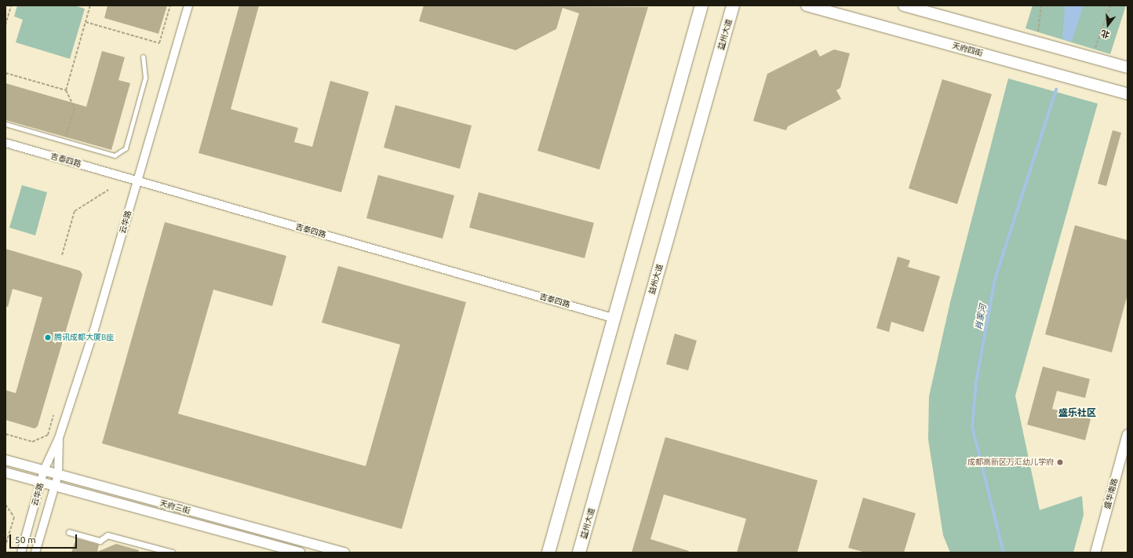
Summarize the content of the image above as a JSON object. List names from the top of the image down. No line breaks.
{"streets":{"main road":["益州大道","天府四街"],"street":["吉泰四路","云华路","盛华南路","天府三街"]},"crossings":[["吉泰四路","云华路"],["云华路","天府三街"]],"districts":["盛乐社区"],"water":["肖家河"],"places":["腾讯成都大厦B座","成都高新区万汇幼儿学府"],"scale_bar":"50 m","north":"bottom"}
